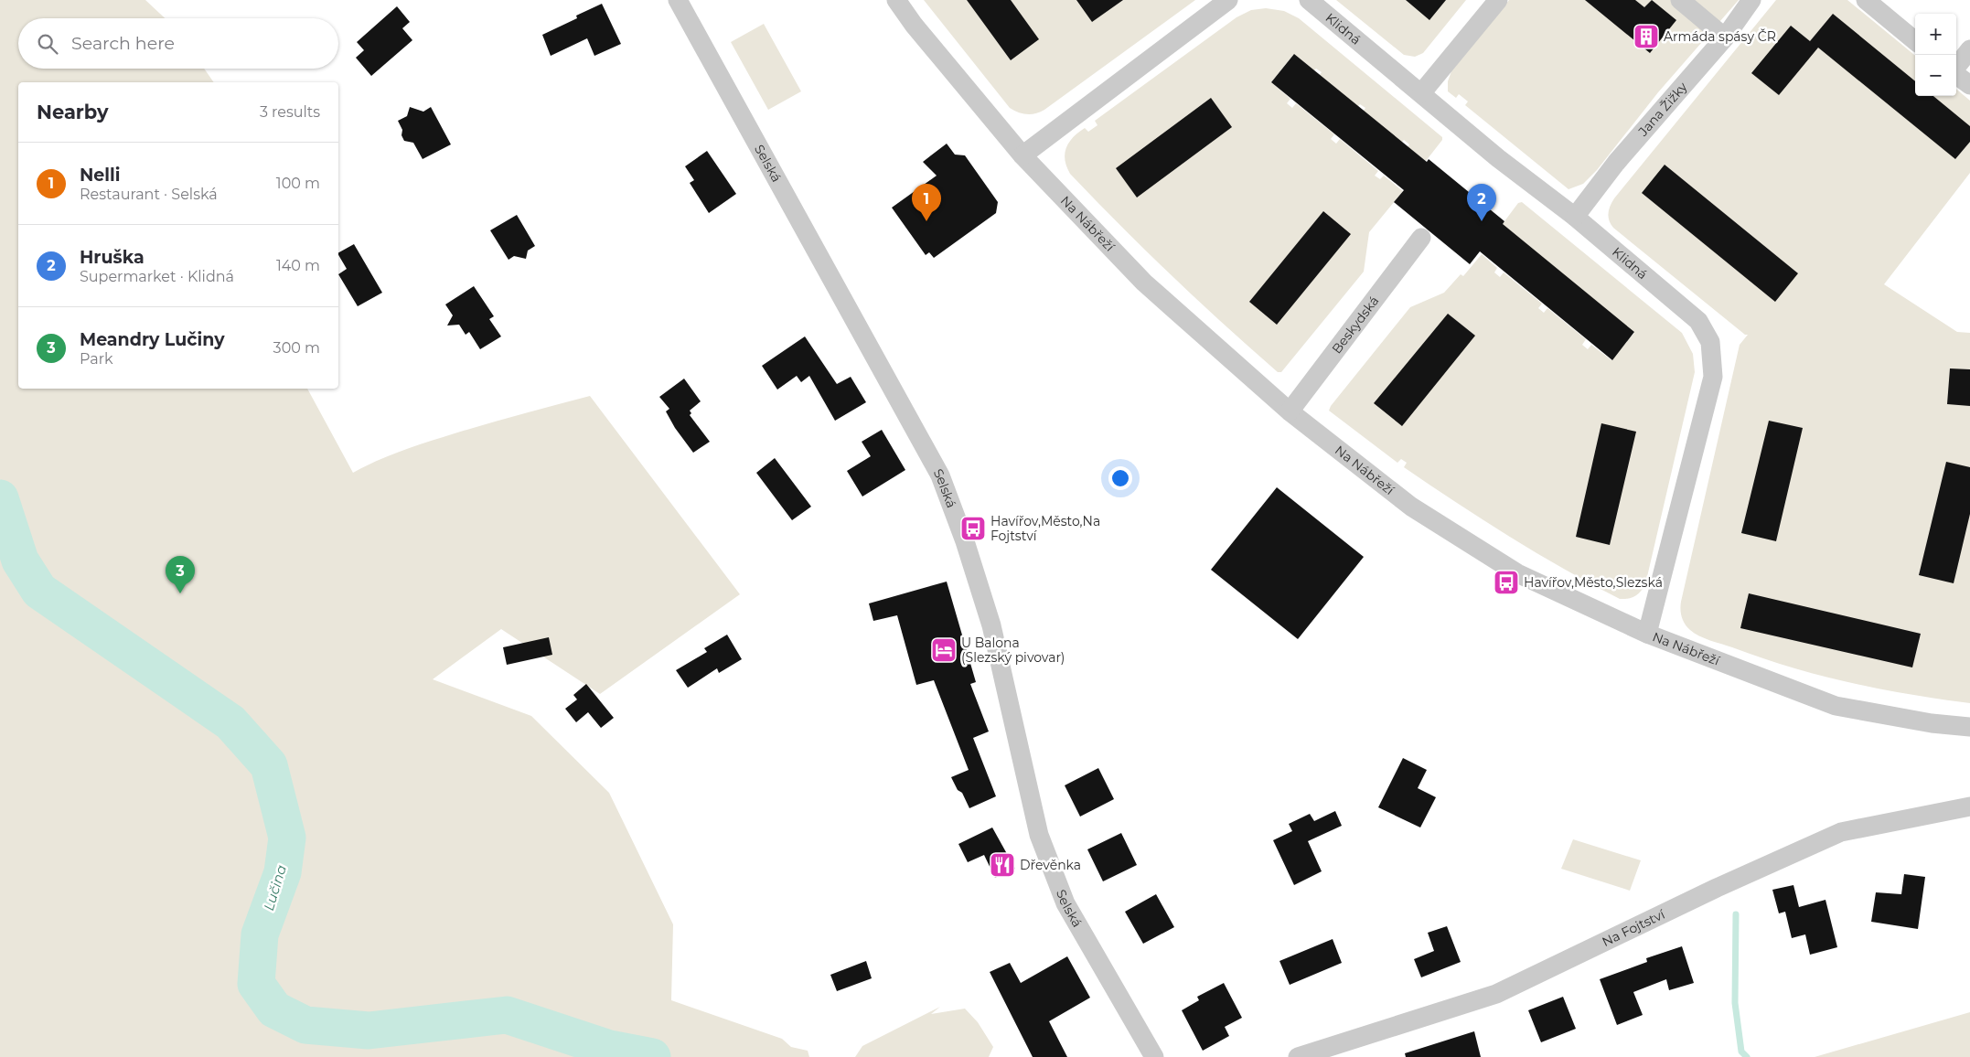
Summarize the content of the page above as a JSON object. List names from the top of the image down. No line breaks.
{"streets":{"street":["Klidná","Jana Žižky","Selská","Na Nábřeží","Beskydská","Na Fojtství"]},"crossings":[["Klidná","Jana Žižky"],["Klidná","Na Nábřeží"],["Na Nábřeží","Beskydská"]],"water":["Lučina"],"places":{"building":["Armáda spásy ČR"],"bus stop":["Havířov,Město,Na Fojtství","Havířov,Město,Slezská"],"hotel":["U Balona (Slezský pivovar)"],"restaurant":["Dřevěnka"]},"page":{"map_buttons":["+","−"],"search":"Search here","heading":["Nearby","3 results"],"list":[{"mark":"1","name":"Nelli","note":"Restaurant · Selská","value":"100 m"},{"mark":"2","name":"Hruška","note":"Supermarket · Klidná","value":"140 m"},{"mark":"3","name":"Meandry Lučiny","note":"Park","value":"300 m"}],"pins":["1","2","3"]}}
